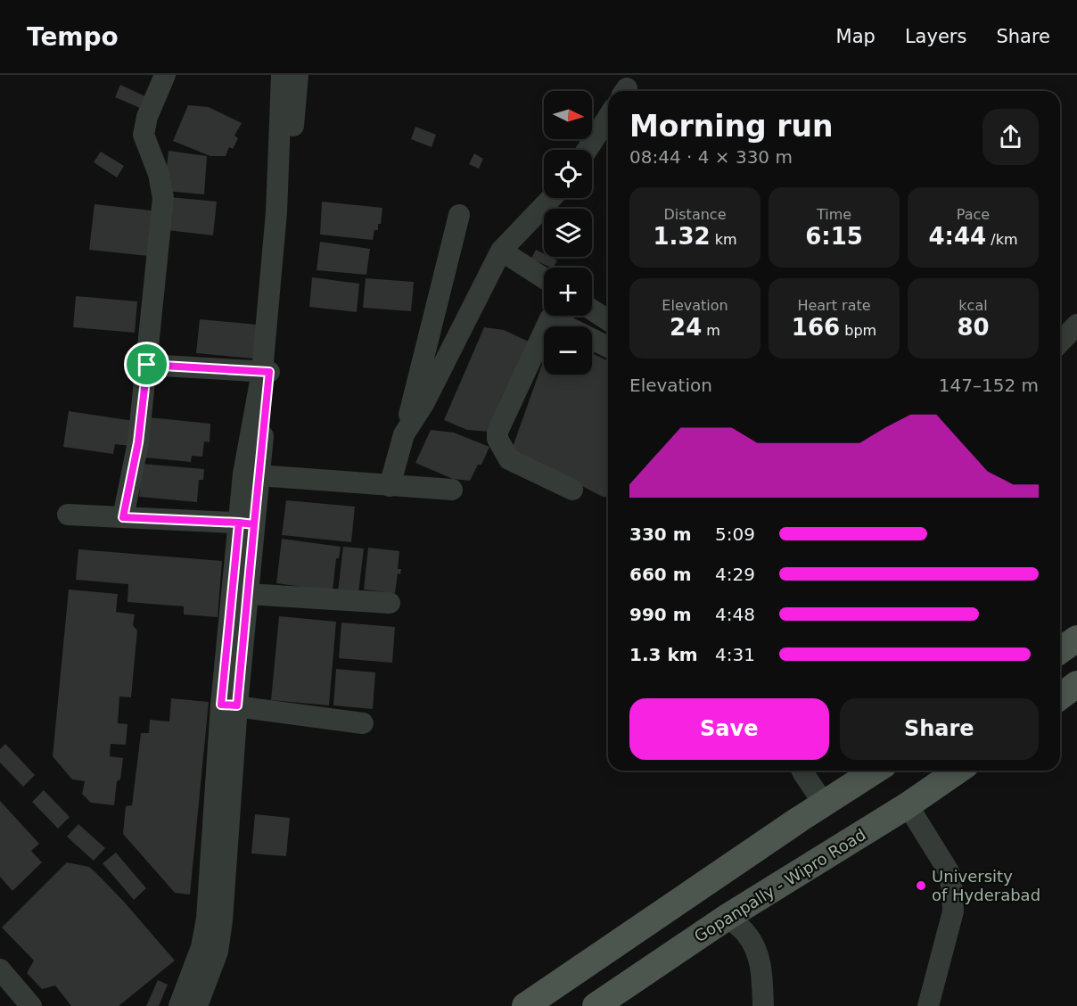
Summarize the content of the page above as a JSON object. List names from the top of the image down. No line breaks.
{"streets":{"main road":["Gopanpally - Wipro Road"]},"places":["University of Hyderabad"],"north":"right","page":{"header":"Tempo","nav":["Map","Layers","Share"],"map_buttons":["+","−"],"heading":["Morning run","08:44 · 4 × 330 m"],"stats":[["Distance","1.32 km"],["Time","6:15"],["Pace","4:44 /km"],["Elevation","24 m"],["Heart rate","166 bpm"],["kcal","80"]],"chart":["Elevation","147–152 m"],"list":[{"name":"330 m","note":"5:09"},{"name":"660 m","note":"4:29"},{"name":"990 m","note":"4:48"},{"name":"1.3 km","note":"4:31"}],"buttons":["Save","Share"]}}
